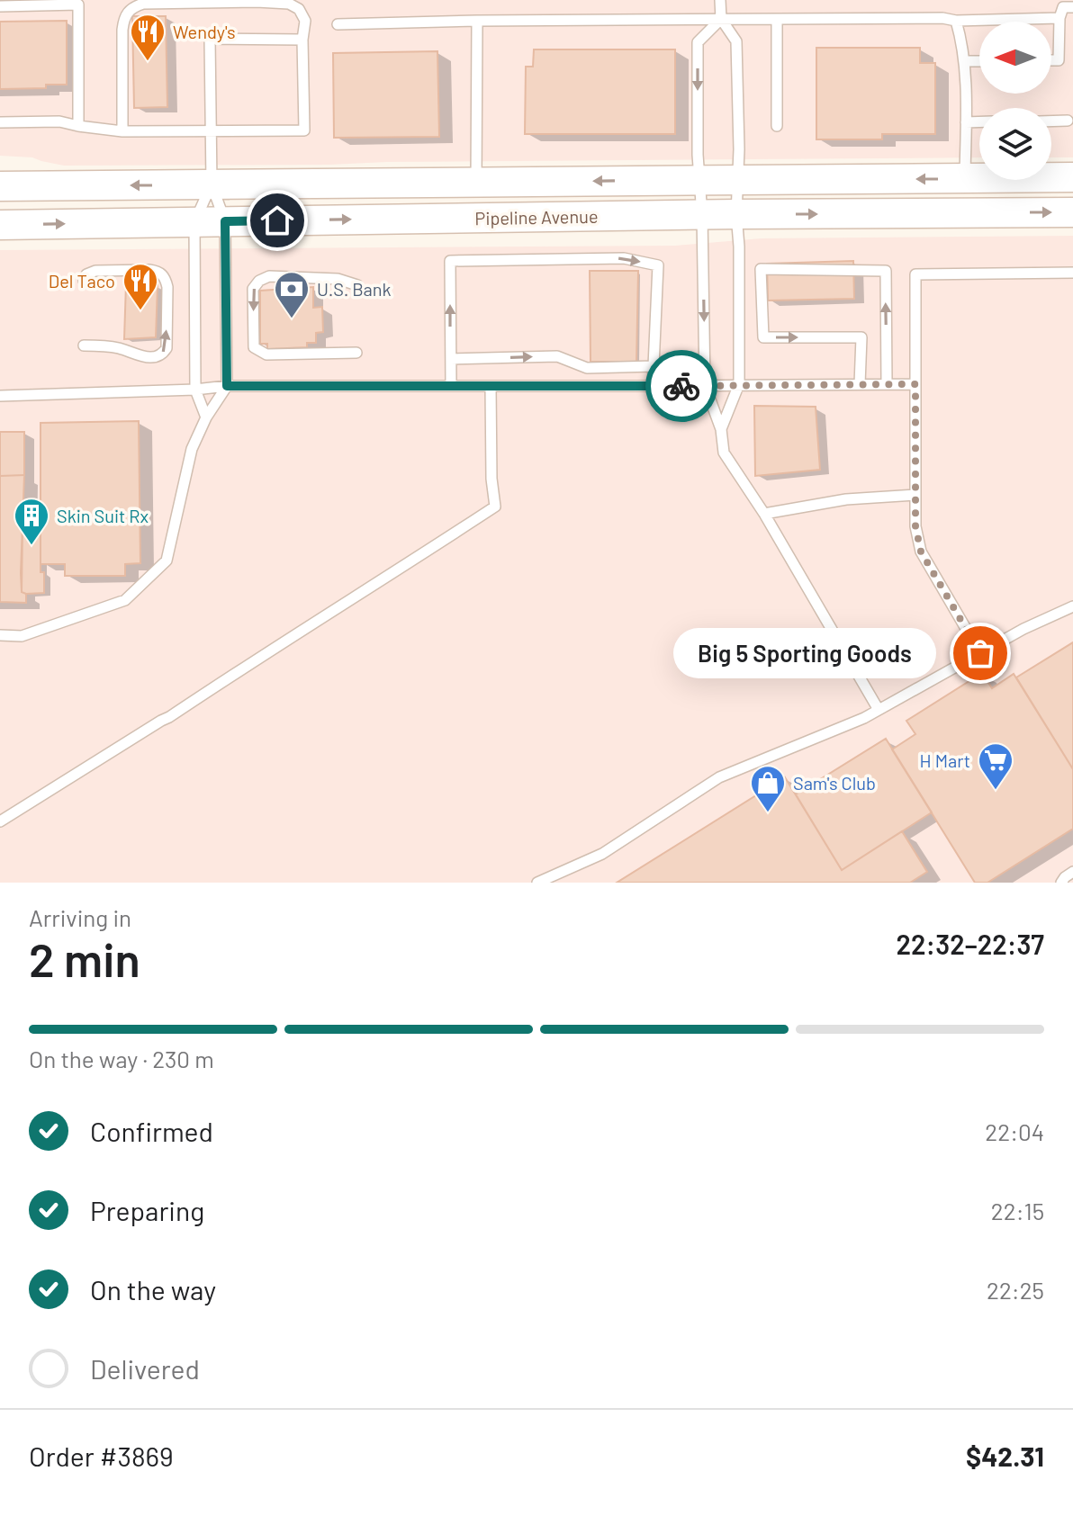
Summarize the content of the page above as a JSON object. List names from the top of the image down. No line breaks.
{"streets":{"main road":["Pipeline Avenue"]},"places":{"restaurant":["Wendy's","Del Taco"],"bank":["U.S. Bank"],"building":["Skin Suit Rx"],"other":["Big 5 Sporting Goods"],"supermarket":["H Mart"],"shop":["Sam's Club"]},"north":"left","page":{"bubble":"Big 5 Sporting Goods","heading":["2 min","Arriving in","22:32–22:37"],"panel":["Order #3869","$42.31"],"bar":"On the way · 230 m","list":[["Confirmed","22:04"],["Preparing","22:15"],["On the way","22:25"],"Delivered"]}}
